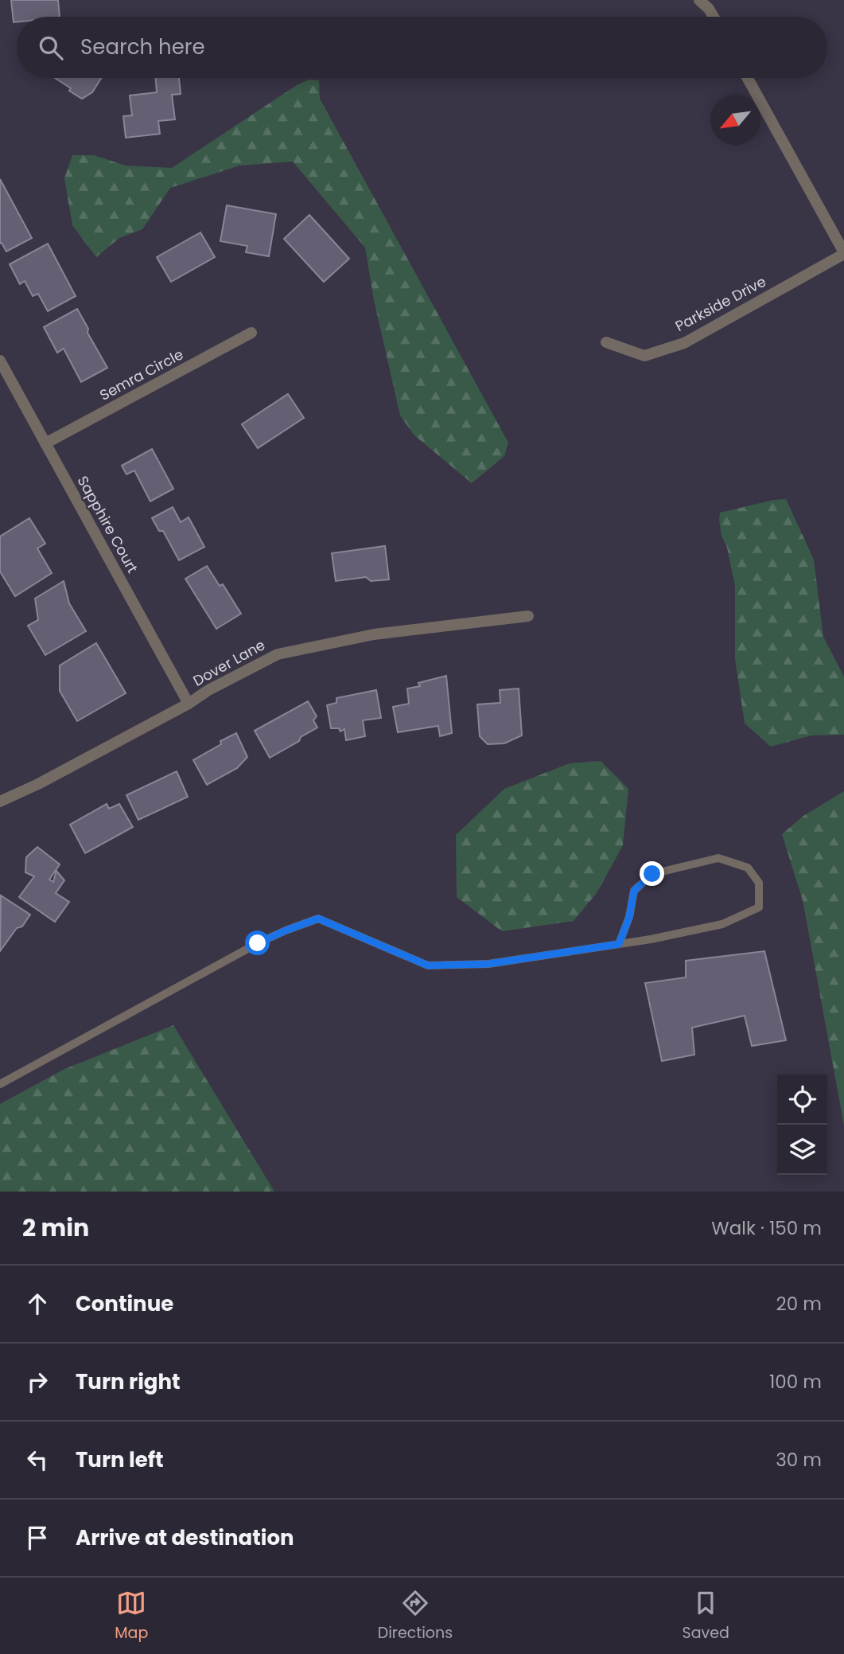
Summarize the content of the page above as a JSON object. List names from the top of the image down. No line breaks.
{"streets":{"street":["Parkside Drive","Semra Circle","Sapphire Court","Dover Lane"]},"crossings":[["Semra Circle","Sapphire Court"],["Sapphire Court","Dover Lane"]],"north":"bottom left","page":{"search":"Search here","heading":["2 min","Walk · 150 m"],"list":[["Continue","20 m"],["Turn right","100 m"],["Turn left","30 m"],"Arrive at destination"],"nav":["Map","Directions","Saved"]}}
